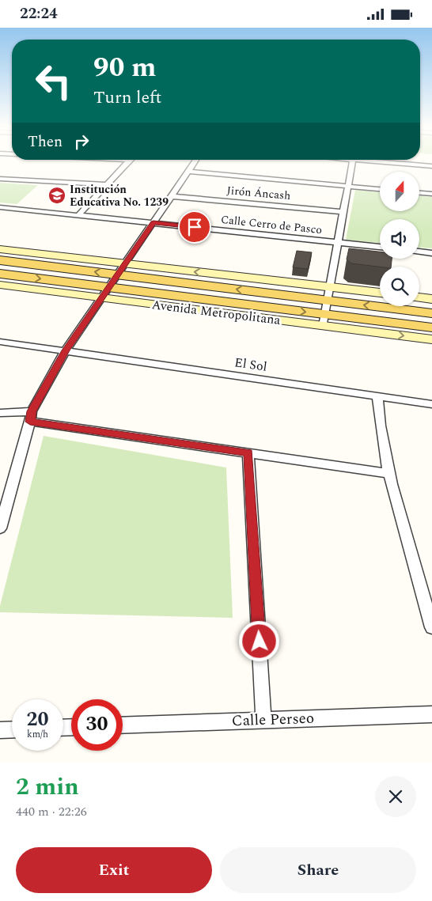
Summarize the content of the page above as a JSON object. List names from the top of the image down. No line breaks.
{"streets":{"main road":["Avenida Metropolitana"],"street":["Jirón Áncash","Calle Cerro de Pasco","El Sol","Calle Perseo"]},"places":{"school or university":["Institución Educativa No. 1239"]},"north":"top","page":{"status":"22:24","turn":["90 m","Turn left"],"then":"Then","speed":"20 km/h","limit":"30","heading":["2 min","440 m · 22:26"],"buttons":["Exit","Share"]}}
